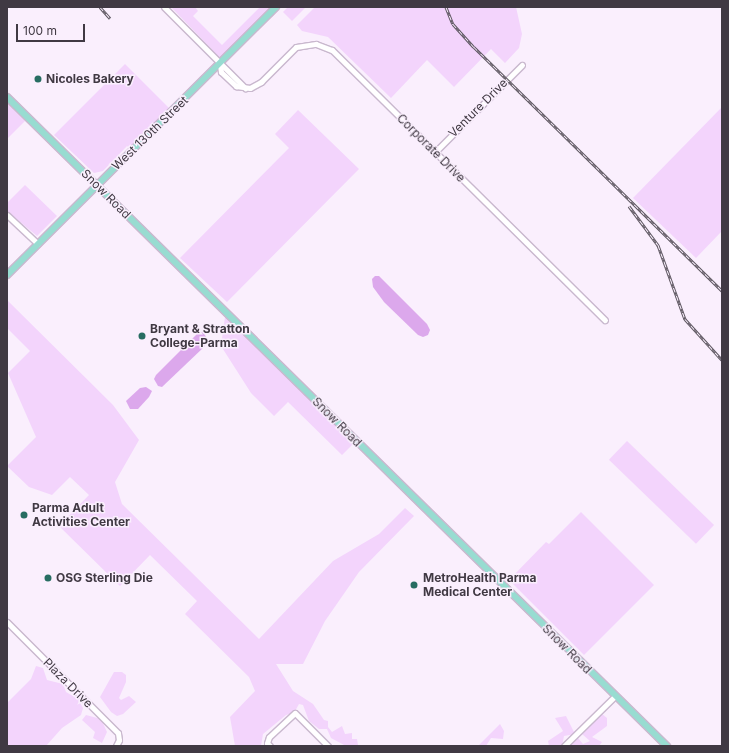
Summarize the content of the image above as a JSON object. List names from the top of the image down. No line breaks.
{"streets":{"main road":["West 130th Street","Snow Road"],"street":["Venture Drive","Corporate Drive","Plaza Drive"]},"crossings":[["Venture Drive","Corporate Drive"],["West 130th Street","Corporate Drive"],["West 130th Street","Snow Road"]],"places":["Nicoles Bakery","Bryant & Stratton College-Parma","Parma Adult Activities Center","OSG Sterling Die","MetroHealth Parma Medical Center"],"scale_bar":"100 m"}
